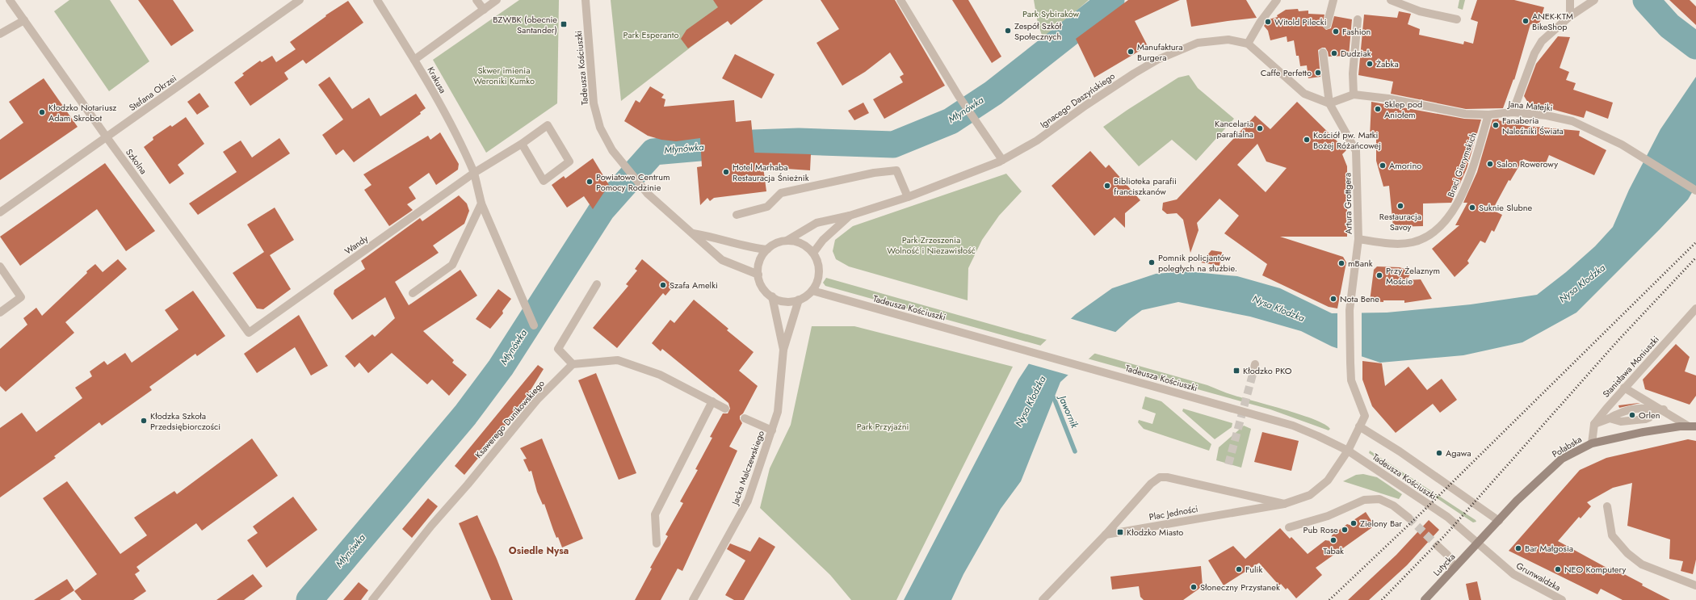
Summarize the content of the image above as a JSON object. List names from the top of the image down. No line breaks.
{"streets":{"main road":["Połabska","Lutycka"],"street":["Tadeusza Kościuszki","Krakusa","Stefana Okrzei","Ignacego Daszyńskiego","Jana Matejki","Szkolna","Braci Gierymskich","Artura Grottgera","Wandy","Stanisława Moniuszki","Ksawerego Dunikowskiego","Jacka Malczewskiego","Plac Jedności","Grunwaldzka"]},"crossings":[["Tadeusza Kościuszki","Ignacego Daszyńskiego"],["Tadeusza Kościuszki","Artura Grottgera"],["Tadeusza Kościuszki","Połabska"],["Tadeusza Kościuszki","Jacka Malczewskiego"],["Tadeusza Kościuszki","Plac Jedności"],["Tadeusza Kościuszki","Lutycka"],["Tadeusza Kościuszki","Grunwaldzka"],["Krakusa","Wandy"],["Stefana Okrzei","Szkolna"],["Ignacego Daszyńskiego","Jana Matejki"],["Ignacego Daszyńskiego","Artura Grottgera"],["Ignacego Daszyńskiego","Jacka Malczewskiego"],["Jana Matejki","Braci Gierymskich"],["Jana Matejki","Artura Grottgera"],["Szkolna","Wandy"],["Braci Gierymskich","Artura Grottgera"],["Połabska","Lutycka"],["Połabska","Grunwaldzka"],["Lutycka","Grunwaldzka"]],"districts":["Osiedle Nysa"],"water":["Młynówka","Nysa Kłodzka","Jawornik"],"parks":["Park Sybiraków","Park Esperanto","Skwer imienia Weroniki Kumko","Park Zrzeszenia Wolność i Niezawisłość","Park Przyjaźni"],"places":{"other":["ANEK-KTM BikeShop","Witold Pilecki","Zespół Szkół Społecznych","Fashion","Manufaktura Burgera","Dudziak","Żabka","Caffe Perfetto","Sklep pod Aniołem","Kłodzko Notariusz Adam Skrobot","Fanaberia Naleśniki Świata","Kancelaria parafialna","Kościół pw. Matki Bożej Różańcowej","Salon Rowerowy","Amorino","Hotel Marhaba Restauracja Śnieżnik","Powiatowe Centrum Pomocy Rodzinie","Biblioteka parafii franciszkanów","Restauracja Savoy","Suknie Slubne","Pomnik policjantów poległych na służbie.","mBank","Przy Żelaznym Moście","Szafa Amelki","Nota Bene","Orlen","Kłodzka Szkoła Przedsiębiorczości","Agawa","Zielony Bar","Pub Rose","Tabak","Bar Małgosia","Fulik","NEO Komputery","Słoneczny Przystanek"],"transit":["BZWBK (obecnie Santander)","Kłodzko PKO","Kłodzko Miasto"]}}
